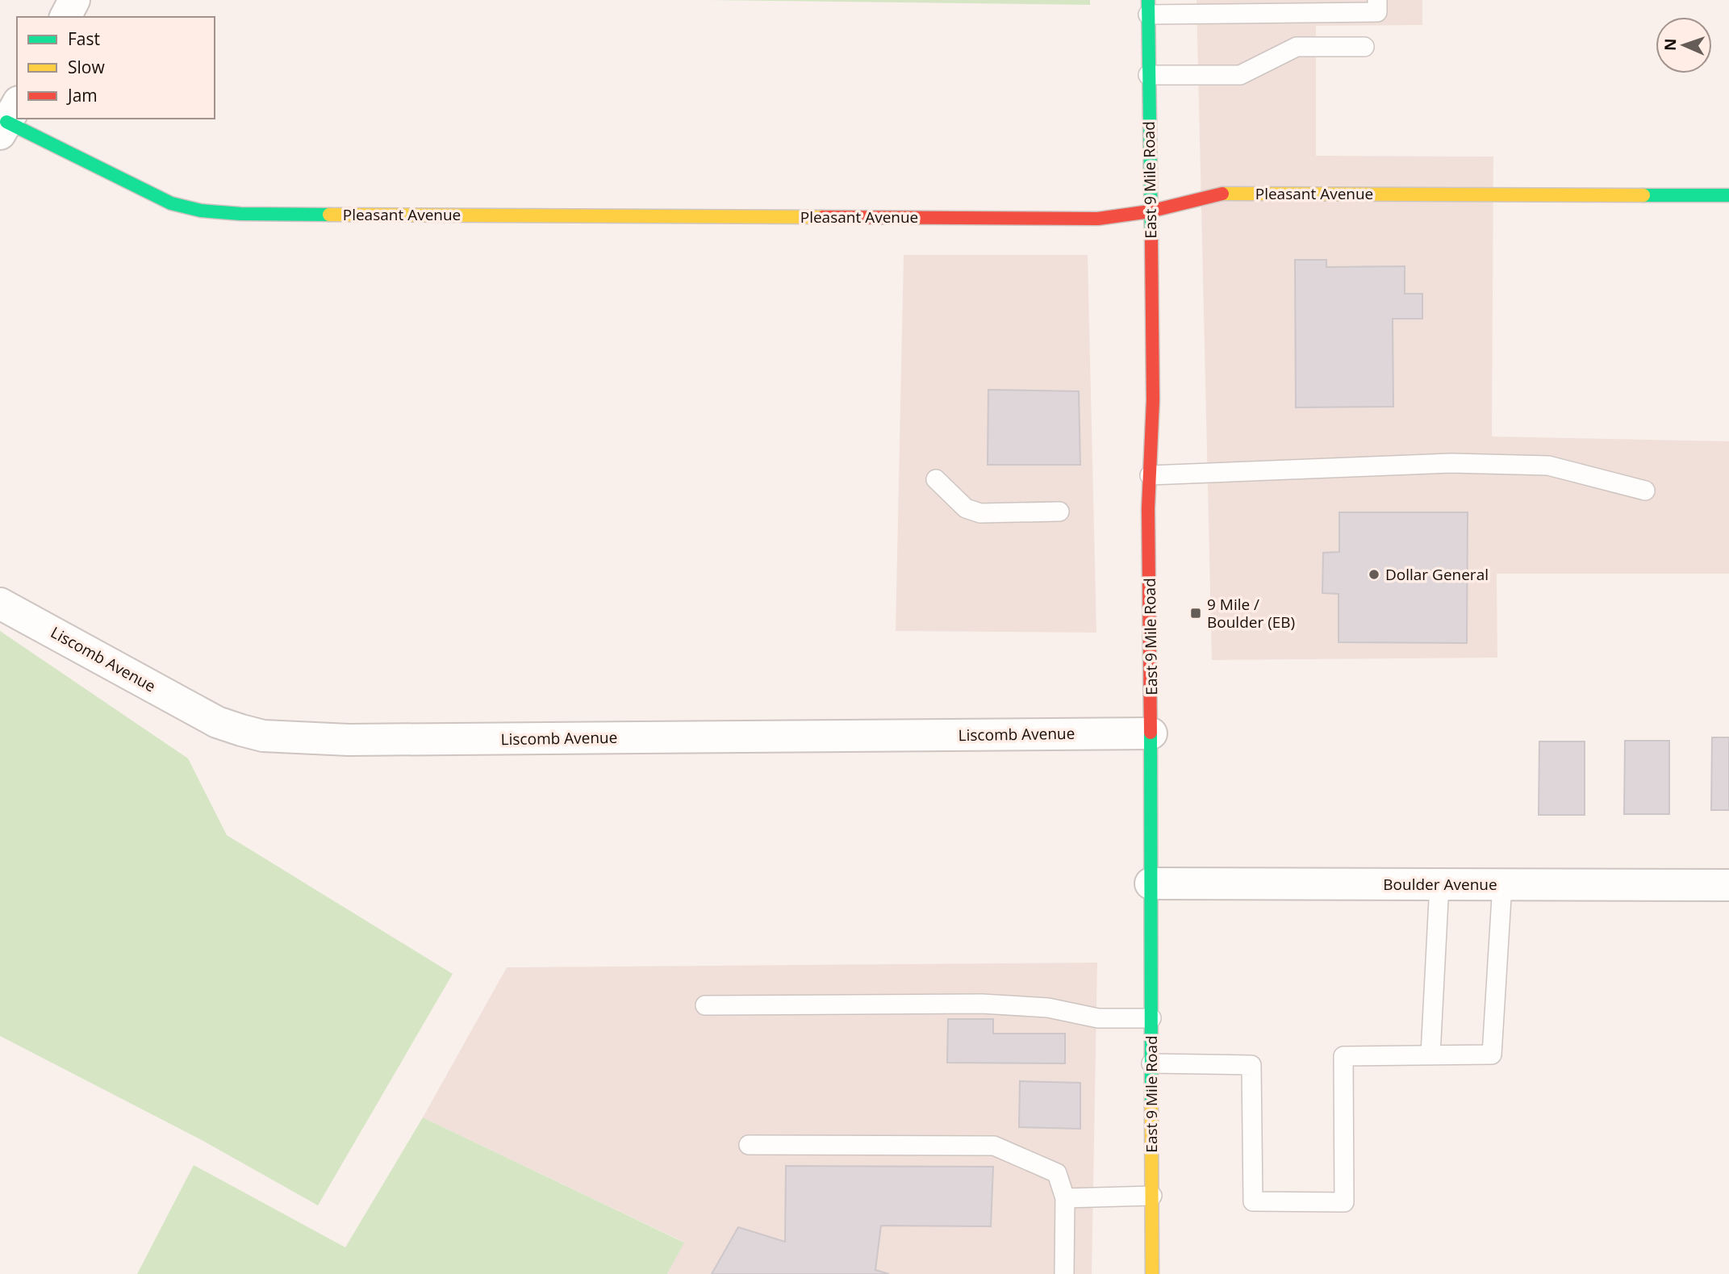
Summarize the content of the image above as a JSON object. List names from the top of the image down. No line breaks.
{"streets":{"street":["East 9 Mile Road","Pleasant Avenue","Liscomb Avenue","Boulder Avenue"]},"crossings":[["East 9 Mile Road","Pleasant Avenue"],["East 9 Mile Road","Liscomb Avenue"],["East 9 Mile Road","Boulder Avenue"]],"places":{"other":["Dollar General"],"transit":["9 Mile / Boulder (EB)"]},"legend":["Fast","Slow","Jam"],"north":"left"}
